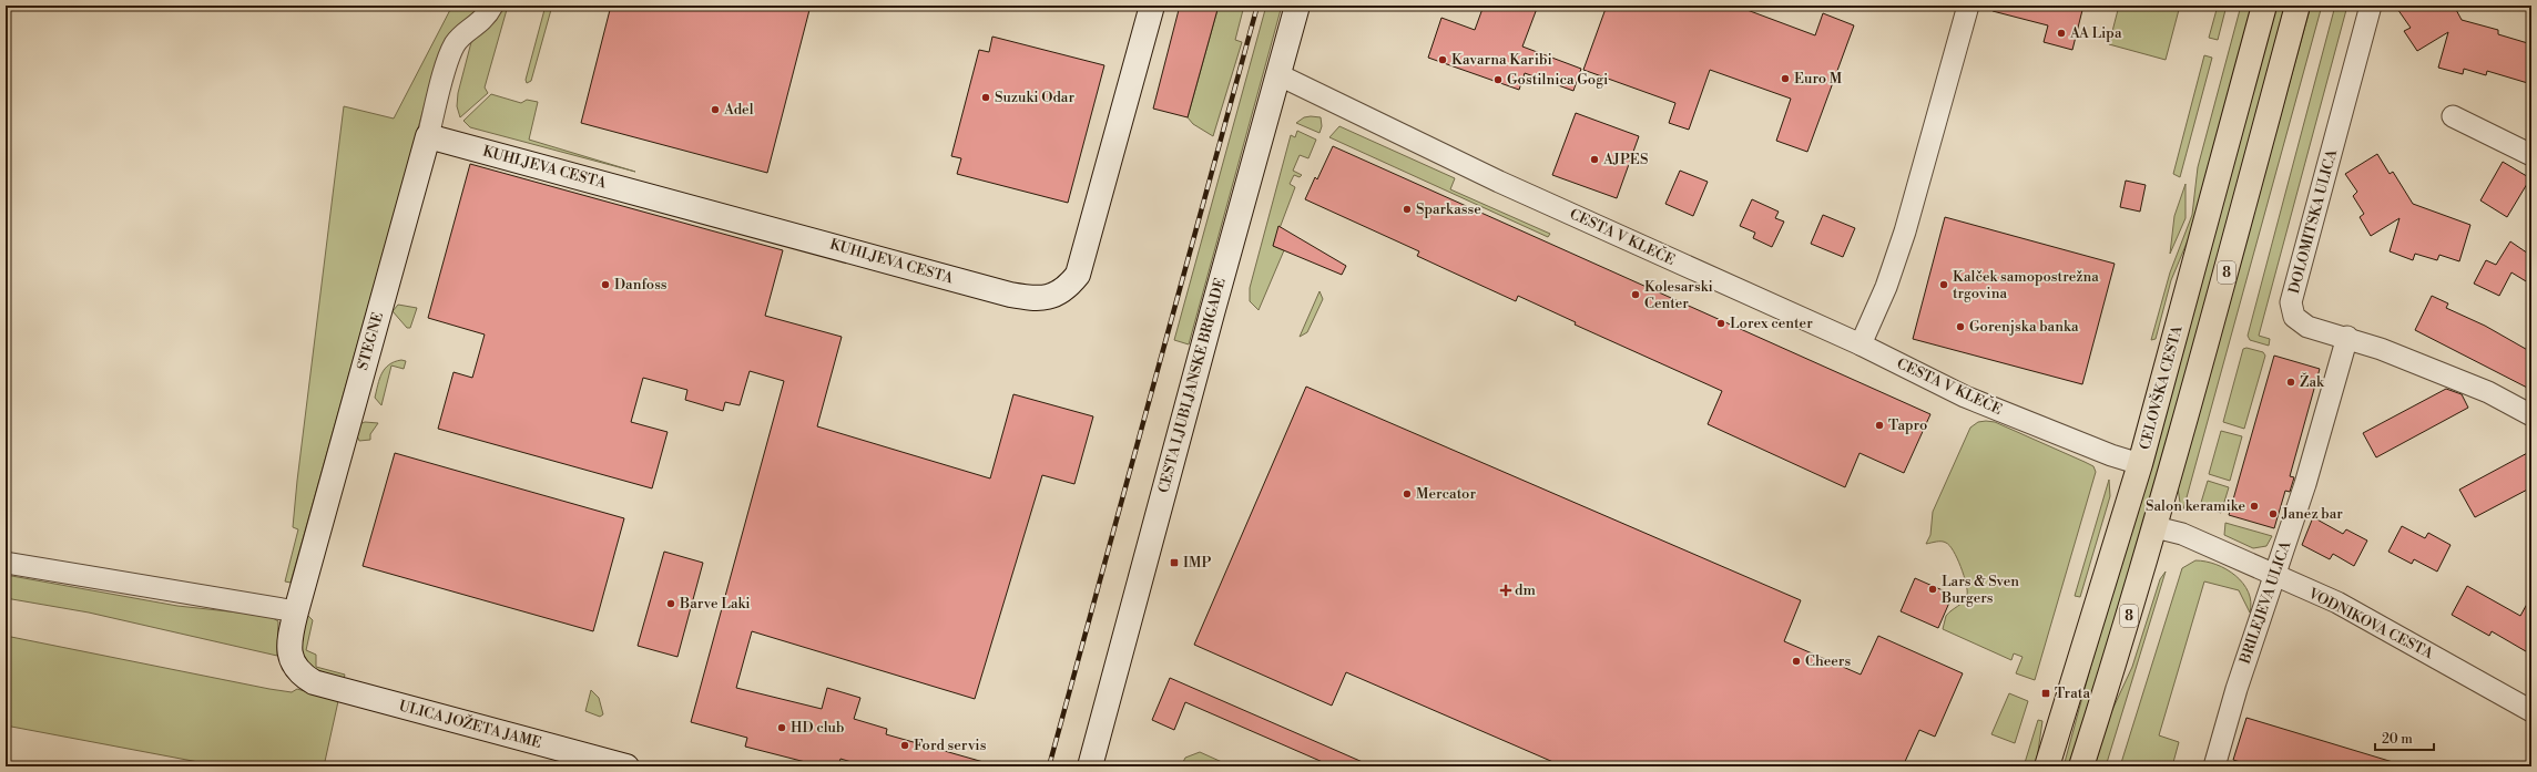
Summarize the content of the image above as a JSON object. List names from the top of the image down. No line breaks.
{"streets":{"main road":["8","CELOVŠKA CESTA"],"street":["KUHLJEVA CESTA","DOLOMITSKA ULICA","CESTA V KLEČE","STEGNE","CESTA LJUBLJANSKE BRIGADE","BRILEJEVA ULICA","VODNIKOVA CESTA","ULICA JOŽETA JAME"]},"crossings":[["KUHLJEVA CESTA","STEGNE"],["DOLOMITSKA ULICA","BRILEJEVA ULICA"],["CESTA V KLEČE","CESTA LJUBLJANSKE BRIGADE"],["CESTA V KLEČE","CELOVŠKA CESTA"],["8","VODNIKOVA CESTA"],["STEGNE","ULICA JOŽETA JAME"],["BRILEJEVA ULICA","VODNIKOVA CESTA"]],"places":{"other":["AA Lipa","Kavarna Karibi","Euro M","Gostilnica Gogi","Suzuki Odar","Adel","AJPES","Sparkasse","Danfoss","Kalček samopostrežna trgovina","Kolesarski Center","Lorex center","Gorenjska banka","Žak","Tapro","Mercator","Salon keramike","Janez bar","Lars & Sven Burgers","Barve Laki","Cheers","HD club","Ford servis"],"transit":["IMP","Trata"],"health":["dm"]},"scale_bar":"20 m"}
